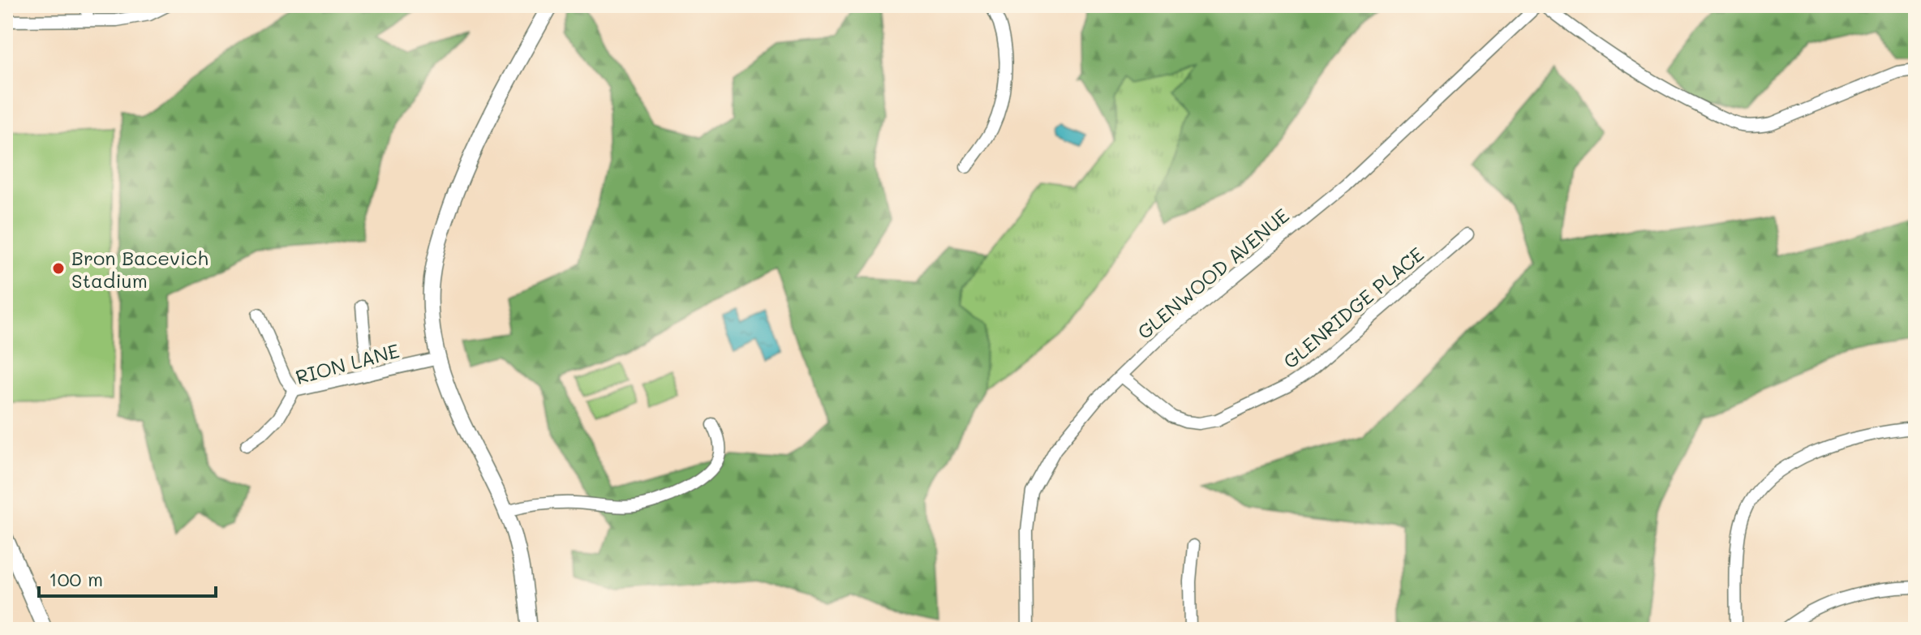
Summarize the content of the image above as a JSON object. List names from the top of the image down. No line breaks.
{"streets":{"street":["GLENWOOD AVENUE","GLENRIDGE PLACE","RION LANE"]},"crossings":[["GLENWOOD AVENUE","GLENRIDGE PLACE"]],"places":["Bron Bacevich Stadium"],"scale_bar":"100 m"}
